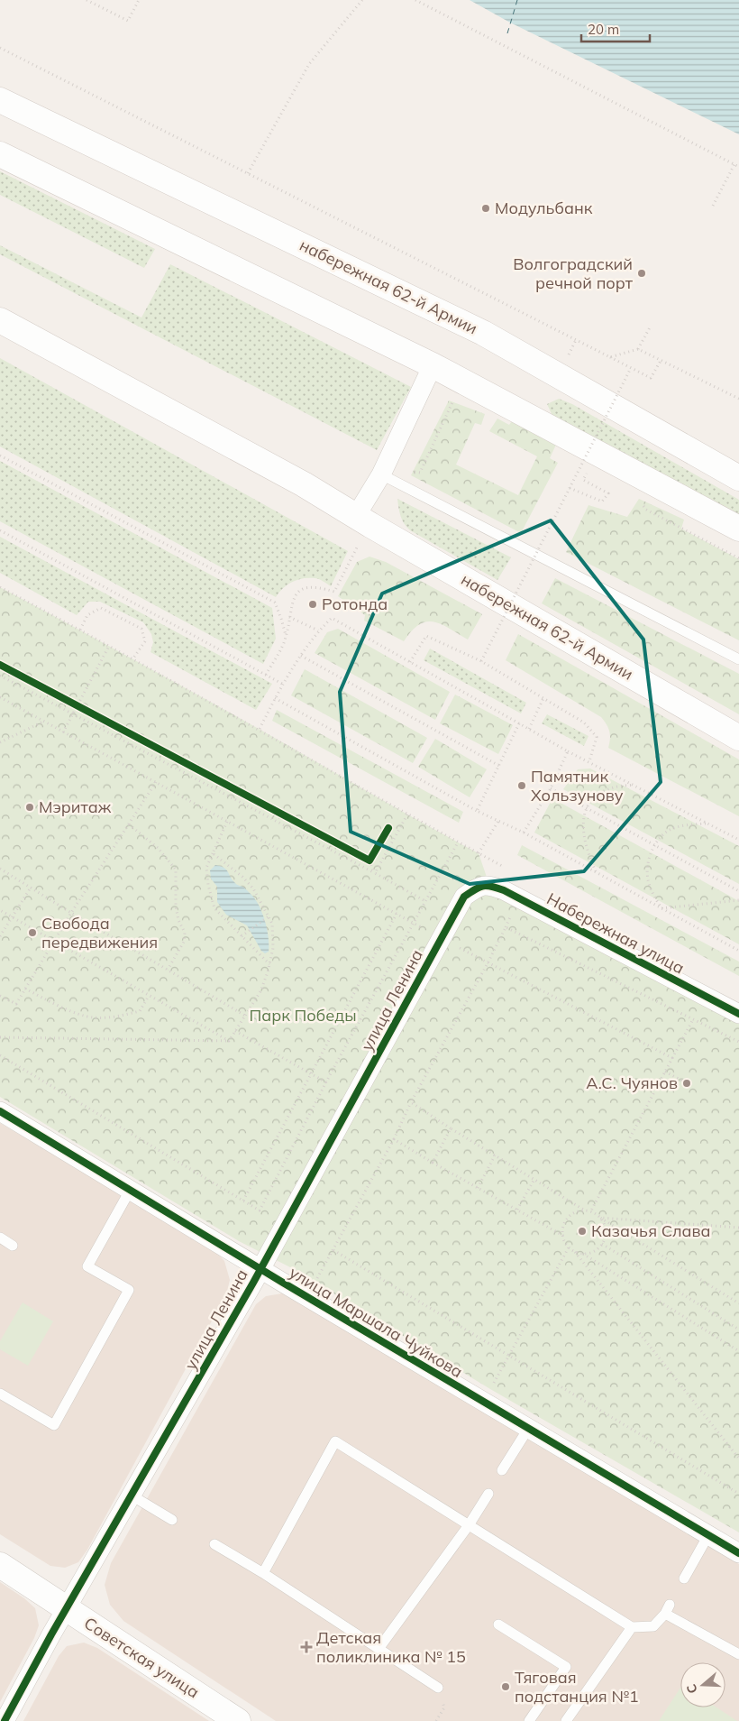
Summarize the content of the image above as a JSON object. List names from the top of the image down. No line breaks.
{"streets":{"main road":["набережная 62-й Армии","Советская улица"],"street":["Набережная улица","улица Ленина","улица Маршала Чуйкова"]},"crossings":[["Набережная улица","улица Ленина"],["улица Ленина","улица Маршала Чуйкова"],["улица Ленина","Советская улица"]],"parks":["Парк Победы"],"places":{"other":["Модульбанк","Волгоградский речной порт","Ротонда","Памятник Хользунову","Мэритаж","Свобода передвижения","А.С. Чуянов","Казачья Слава","Тяговая подстанция №1"],"health":["Детская поликлиника № 15"]},"scale_bar":"20 m","north":"left"}
